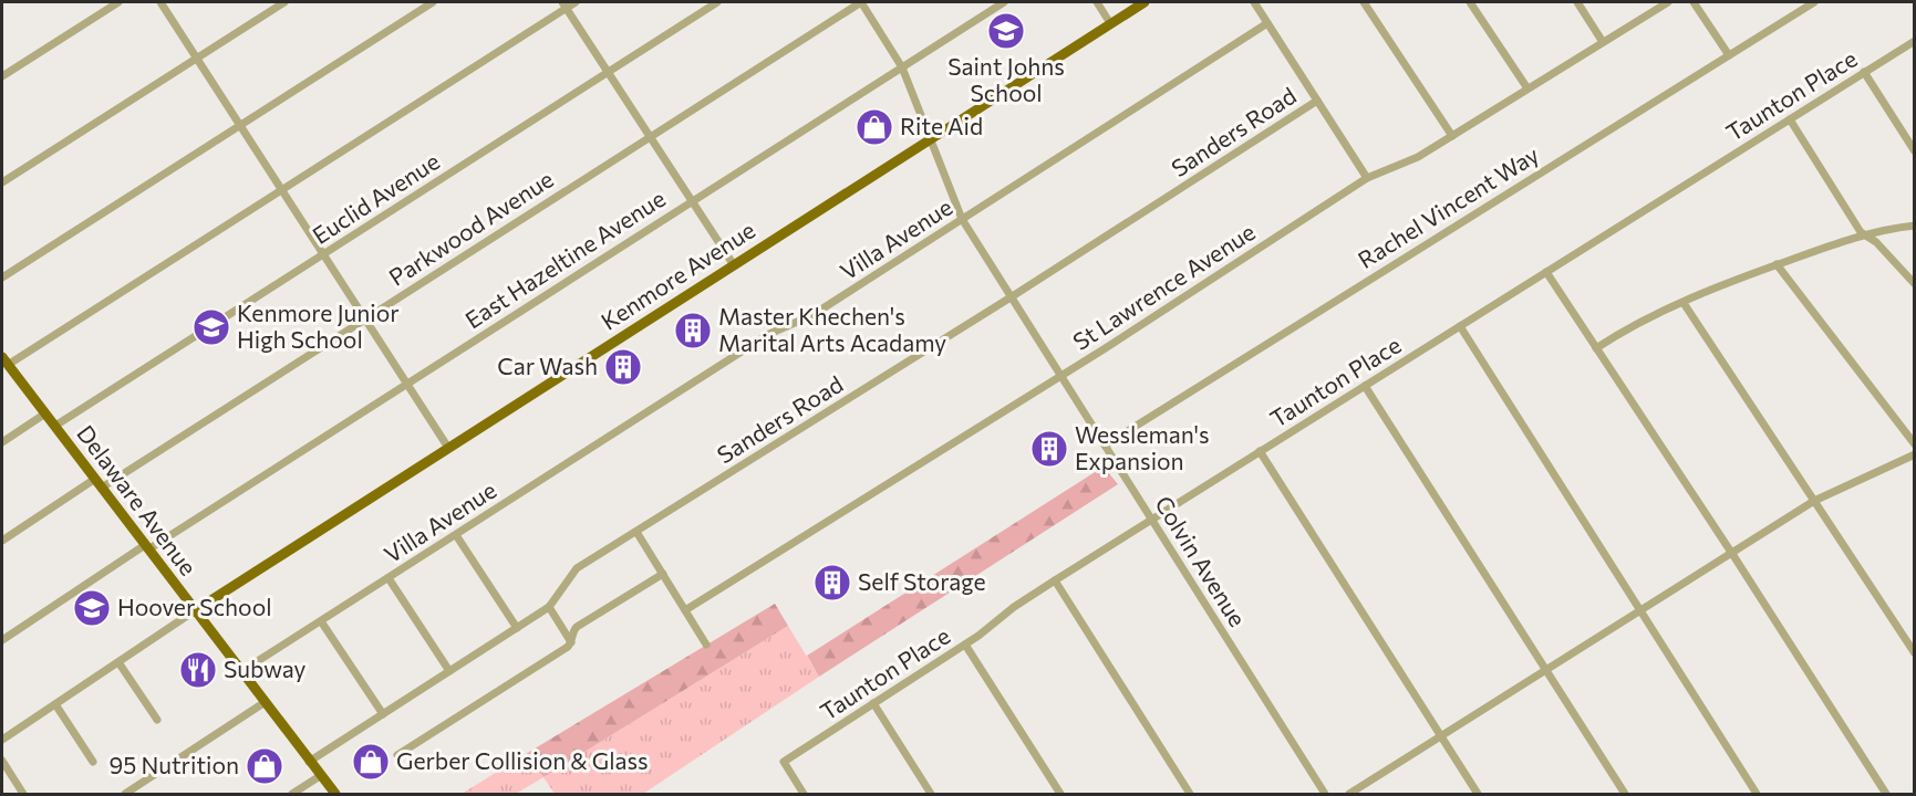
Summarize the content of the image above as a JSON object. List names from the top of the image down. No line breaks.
{"streets":{"main road":["Kenmore Avenue","Delaware Avenue"],"street":["Taunton Place","Sanders Road","Euclid Avenue","Rachel Vincent Way","Parkwood Avenue","Villa Avenue","East Hazeltine Avenue","St Lawrence Avenue","Colvin Avenue"]},"crossings":[["Taunton Place","Colvin Avenue"],["Sanders Road","Delaware Avenue"],["Sanders Road","Colvin Avenue"],["Euclid Avenue","Delaware Avenue"],["Rachel Vincent Way","Colvin Avenue"],["Parkwood Avenue","Delaware Avenue"],["Parkwood Avenue","Colvin Avenue"],["Villa Avenue","Delaware Avenue"],["Villa Avenue","Colvin Avenue"],["East Hazeltine Avenue","Delaware Avenue"],["East Hazeltine Avenue","Colvin Avenue"],["Kenmore Avenue","Delaware Avenue"],["Kenmore Avenue","Colvin Avenue"],["St Lawrence Avenue","Colvin Avenue"]],"places":{"school or university":["Saint Johns School","Kenmore Junior High School","Hoover School"],"shop":["Rite Aid","Gerber Collision & Glass","95 Nutrition"],"building":["Master Khechen's Marital Arts Acadamy","Car Wash","Wessleman's Expansion","Self Storage"],"restaurant":["Subway"]}}
